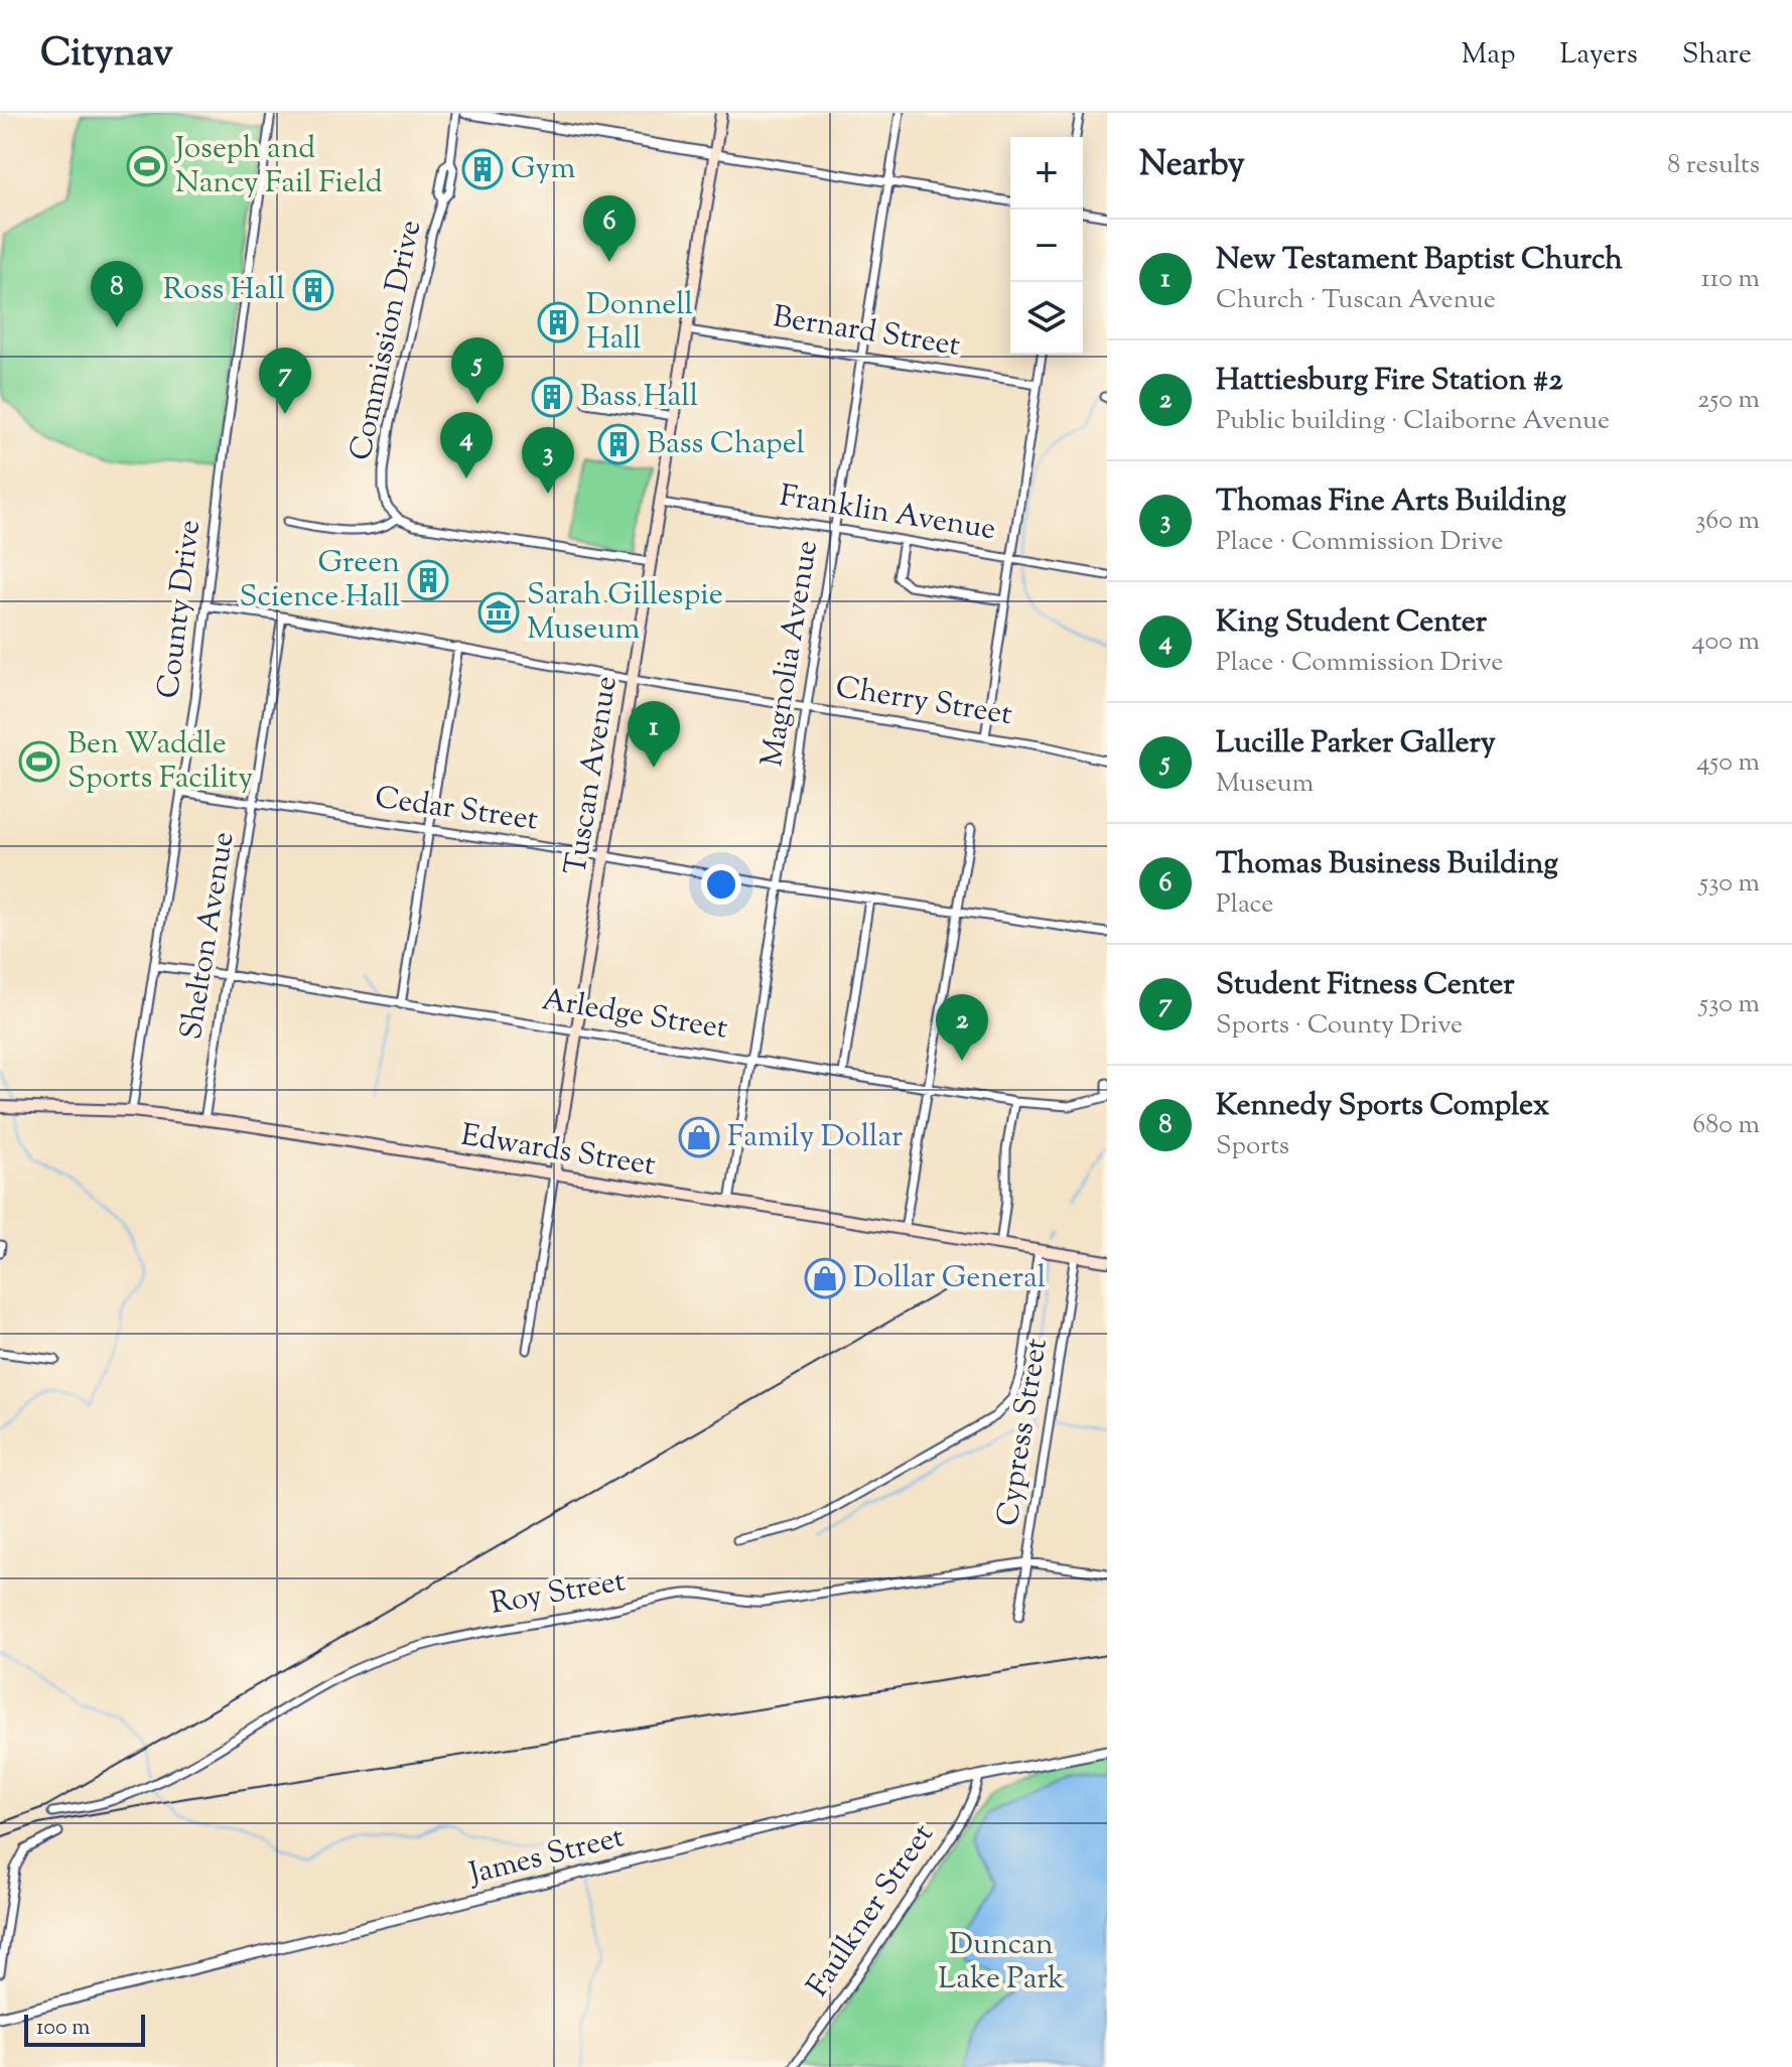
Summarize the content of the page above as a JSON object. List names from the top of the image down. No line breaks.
{"streets":{"main road":["Tuscan Avenue","Edwards Street"],"street":["Bernard Street","Commission Drive","Franklin Avenue","County Drive","Magnolia Avenue","Cherry Street","Cedar Street","Shelton Avenue","Arledge Street","Cypress Street","Roy Street","James Street","Faulkner Street"]},"crossings":[["Bernard Street","Magnolia Avenue"],["Bernard Street","Tuscan Avenue"],["Franklin Avenue","Magnolia Avenue"],["Franklin Avenue","Tuscan Avenue"],["County Drive","Cherry Street"],["County Drive","Cedar Street"],["County Drive","Arledge Street"],["County Drive","Edwards Street"],["Magnolia Avenue","Cherry Street"],["Magnolia Avenue","Cedar Street"],["Magnolia Avenue","Arledge Street"],["Magnolia Avenue","Edwards Street"],["Cherry Street","Tuscan Avenue"],["Cherry Street","Shelton Avenue"],["Tuscan Avenue","Cedar Street"],["Tuscan Avenue","Arledge Street"],["Tuscan Avenue","Edwards Street"],["Cedar Street","Shelton Avenue"],["Shelton Avenue","Arledge Street"],["Shelton Avenue","Edwards Street"],["Edwards Street","Cypress Street"],["Cypress Street","Roy Street"],["James Street","Faulkner Street"]],"parks":["Duncan Lake Park"],"places":{"sports":["Joseph and Nancy Fail Field","Ben Waddle Sports Facility"],"building":["Gym","Ross Hall","Donnell Hall","Bass Hall","Bass Chapel","Green Science Hall"],"museum":["Sarah Gillespie Museum"],"shop":["Family Dollar","Dollar General"]},"scale_bar":"100 m","page":{"header":"Citynav","nav":["Map","Layers","Share"],"heading":["Nearby","8 results"],"map_buttons":["+","−"],"pins":["6","8","5","7","4","3","1","2"],"list":[{"mark":"1","name":"New Testament Baptist Church","note":"Church · Tuscan Avenue","value":"110 m"},{"mark":"2","name":"Hattiesburg Fire Station #2","note":"Public building · Claiborne Avenue","value":"250 m"},{"mark":"3","name":"Thomas Fine Arts Building","note":"Place · Commission Drive","value":"360 m"},{"mark":"4","name":"King Student Center","note":"Place · Commission Drive","value":"400 m"},{"mark":"5","name":"Lucille Parker Gallery","note":"Museum","value":"450 m"},{"mark":"6","name":"Thomas Business Building","note":"Place","value":"530 m"},{"mark":"7","name":"Student Fitness Center","note":"Sports · County Drive","value":"530 m"},{"mark":"8","name":"Kennedy Sports Complex","note":"Sports","value":"680 m"}],"scale":"100 m"}}
